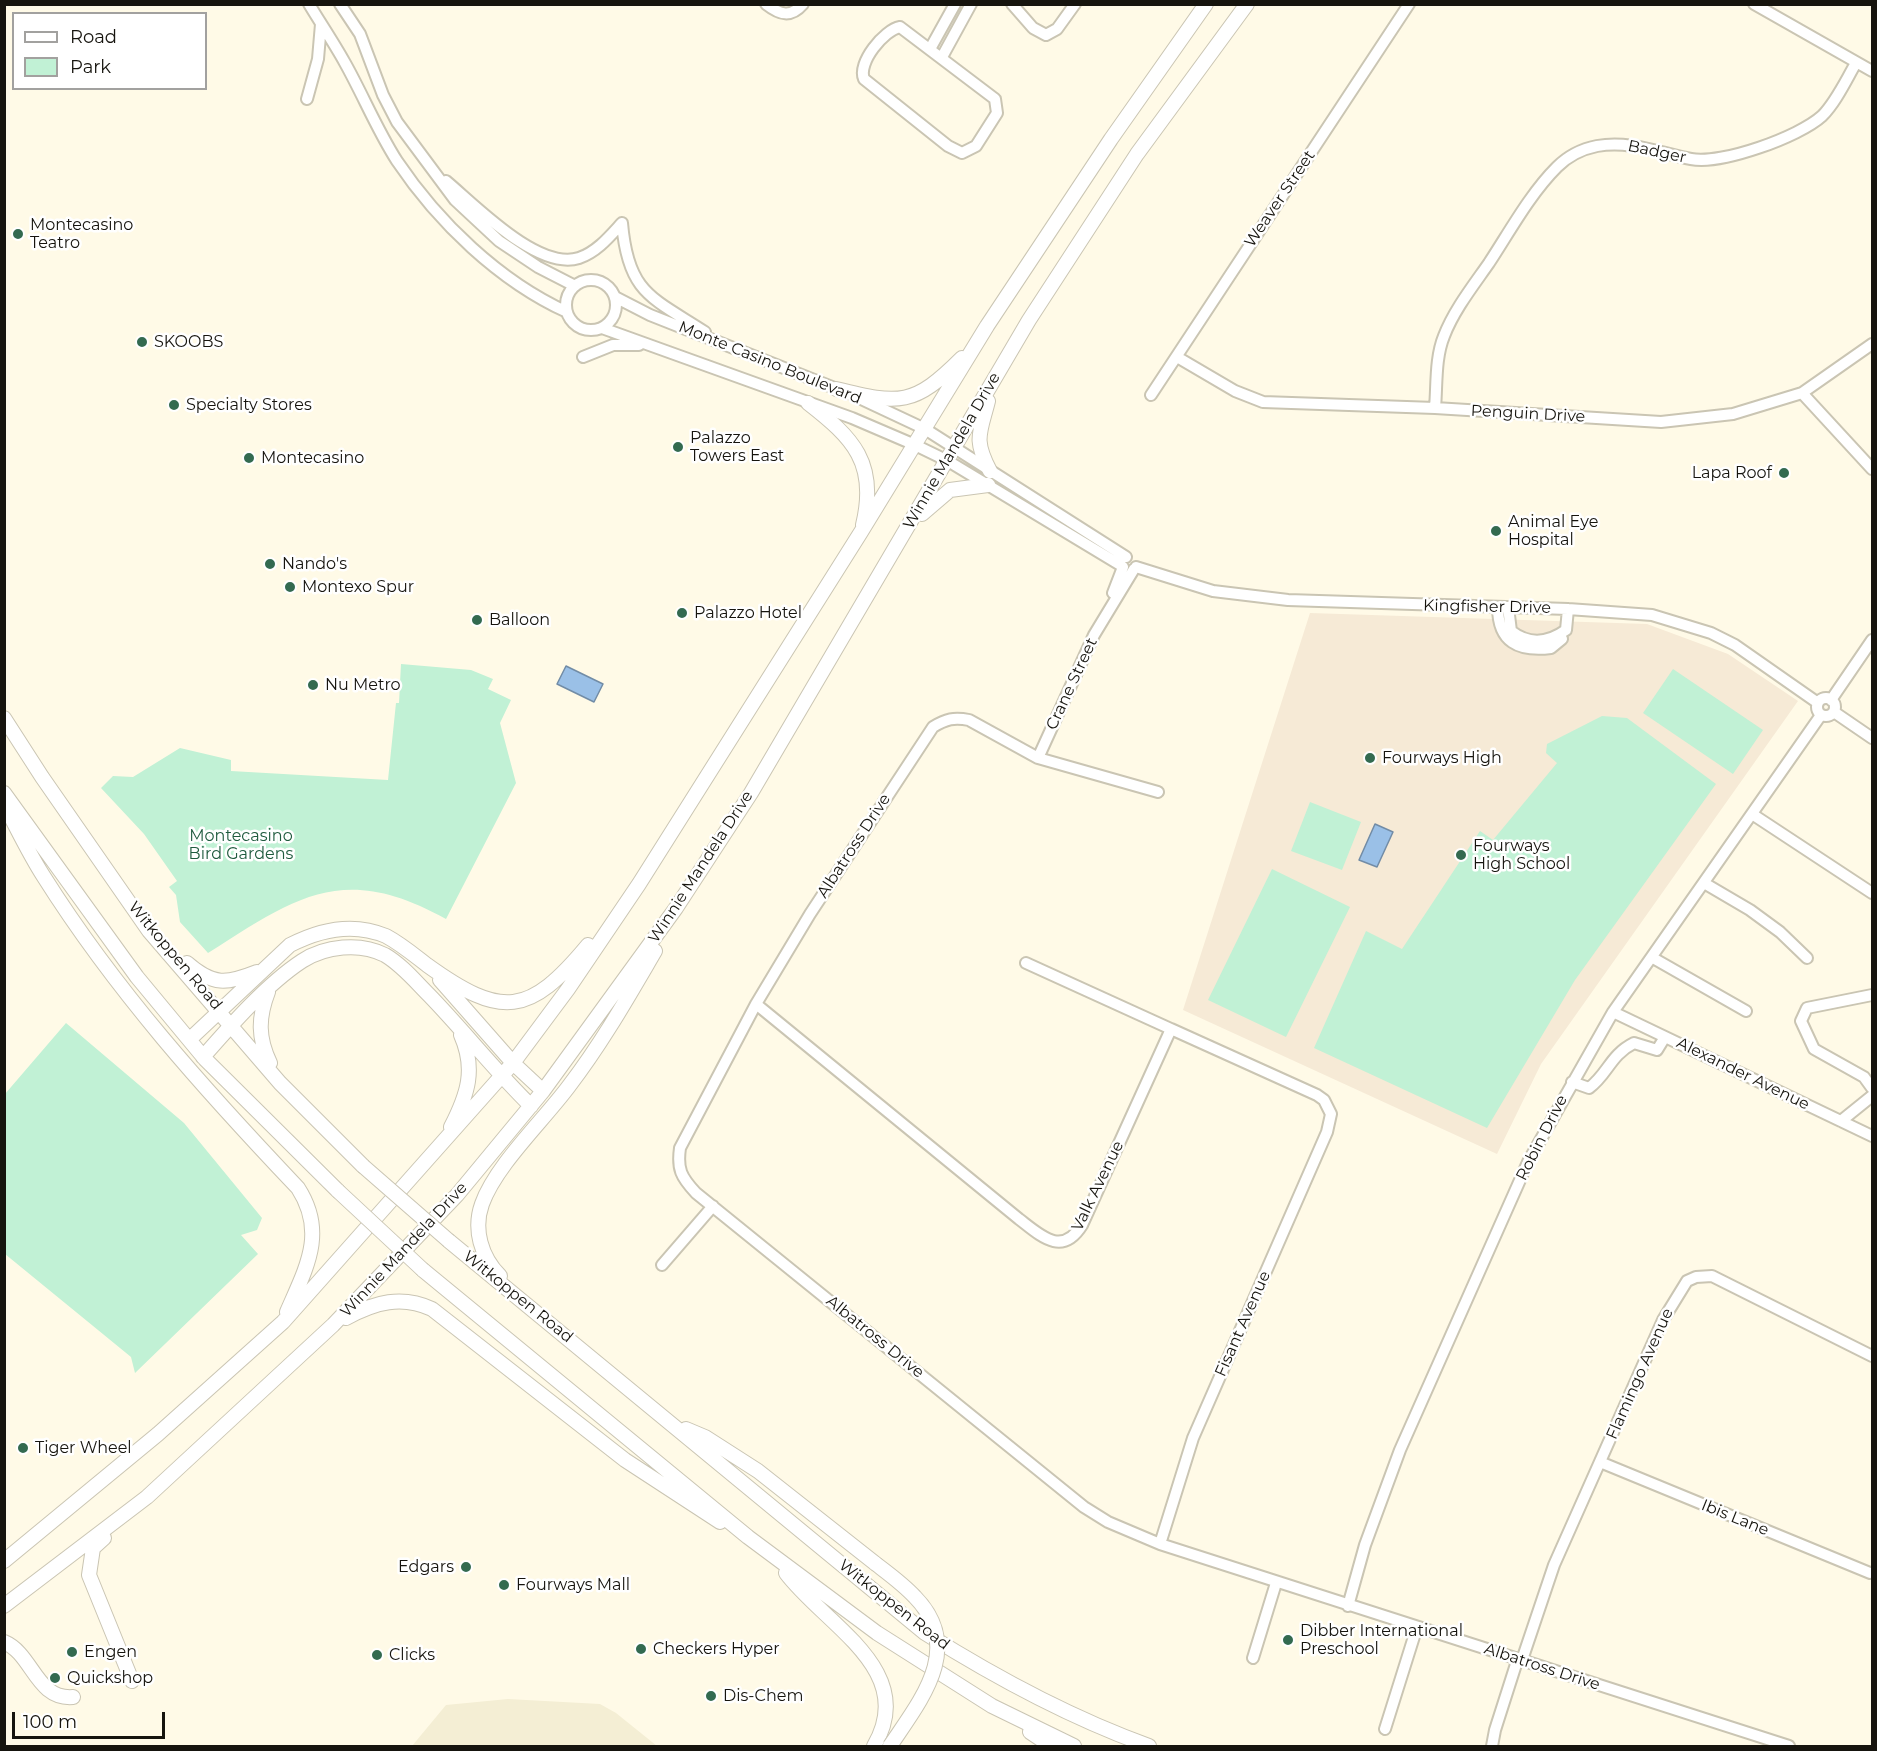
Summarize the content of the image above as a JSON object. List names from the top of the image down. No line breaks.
{"streets":{"main road":["Winnie Mandela Drive","Witkoppen Road"],"street":["Badger","Weaver Street","Monte Casino Boulevard","Penguin Drive","Kingfisher Drive","Crane Street","Albatross Drive","Alexander Avenue","Robin Drive","Valk Avenue","Fisant Avenue","Flamingo Avenue","Ibis Lane"]},"crossings":[["Badger","Penguin Drive"],["Weaver Street","Penguin Drive"],["Monte Casino Boulevard","Winnie Mandela Drive"],["Monte Casino Boulevard","Kingfisher Drive"],["Winnie Mandela Drive","Kingfisher Drive"],["Kingfisher Drive","Crane Street"],["Kingfisher Drive","Robin Drive"],["Crane Street","Albatross Drive"],["Albatross Drive","Robin Drive"],["Albatross Drive","Valk Avenue"],["Albatross Drive","Fisant Avenue"],["Albatross Drive","Flamingo Avenue"],["Alexander Avenue","Robin Drive"],["Valk Avenue","Fisant Avenue"],["Flamingo Avenue","Ibis Lane"]],"parks":["Montecasino Bird Gardens"],"places":["Montecasino Teatro","SKOOBS","Specialty Stores","Palazzo Towers East","Montecasino","Lapa Roof","Animal Eye Hospital","Nando's","Montexo Spur","Palazzo Hotel","Balloon","Nu Metro","Fourways High","Fourways High School","Tiger Wheel","Edgars","Fourways Mall","Dibber International Preschool","Checkers Hyper","Engen","Clicks","Quickshop","Dis-Chem"],"legend":["Road","Park"],"scale_bar":"100 m"}
